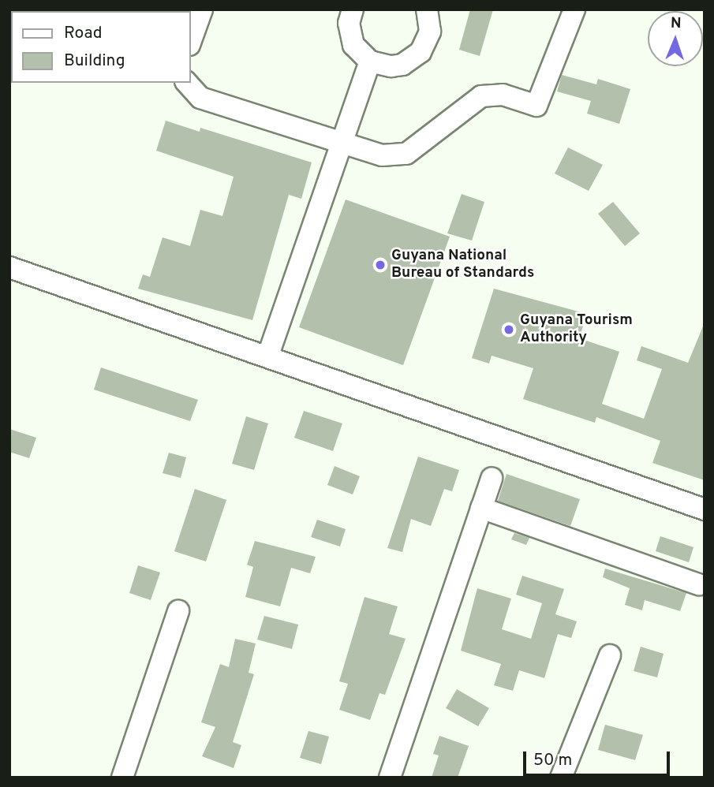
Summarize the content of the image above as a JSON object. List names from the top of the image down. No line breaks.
{"places":["Guyana National Bureau of Standards","Guyana Tourism Authority"],"legend":["Road","Building"],"scale_bar":"50 m","north":"top"}
